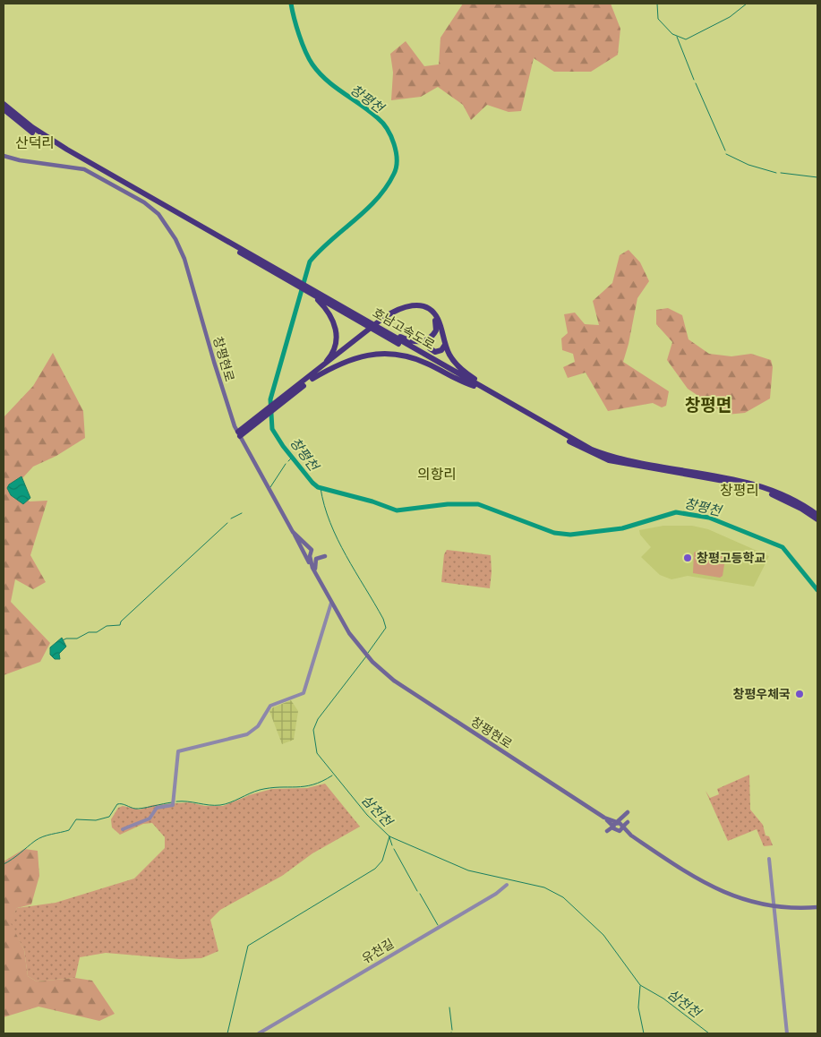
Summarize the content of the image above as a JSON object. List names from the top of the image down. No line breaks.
{"streets":{"highway":["호남고속도로"],"main road":["창평현로"],"street":["유천길"]},"districts":["산덕리","창평면","의항리","창평리"],"water":["창평천","삼천천"],"places":["창평고등학교","창평우체국"]}
